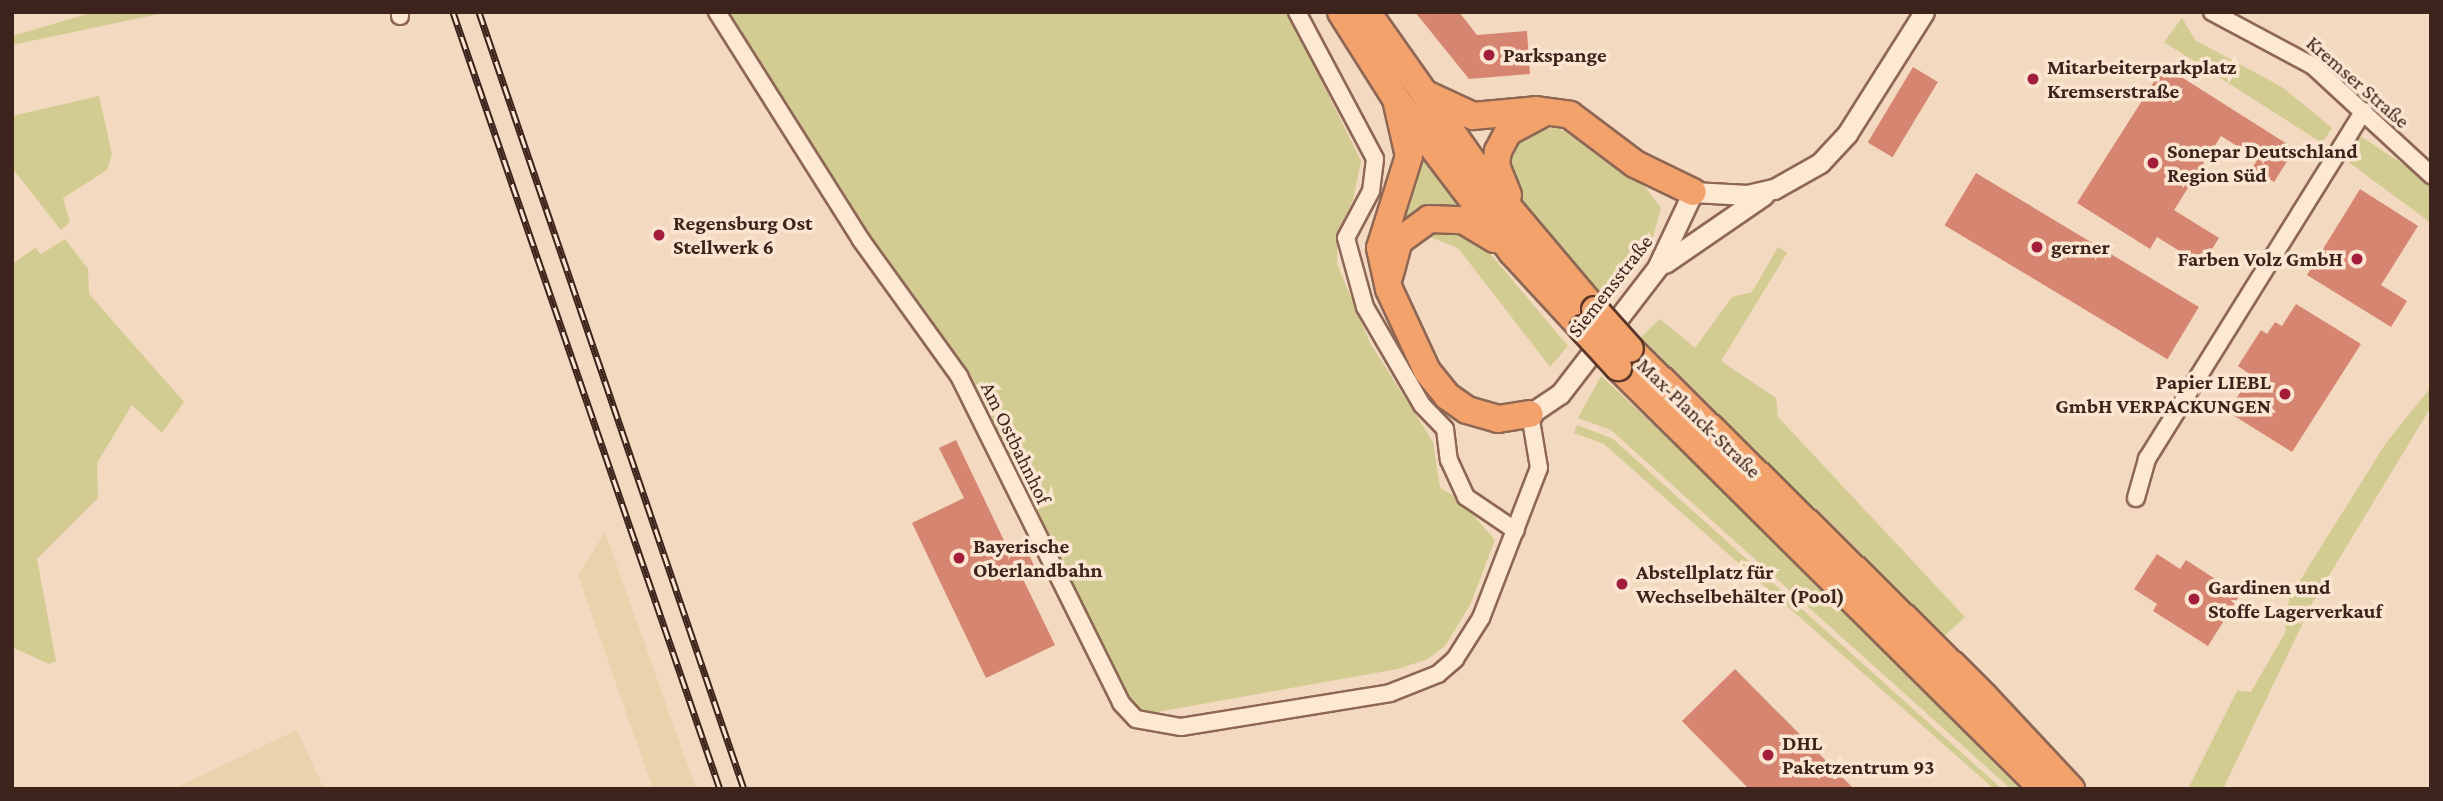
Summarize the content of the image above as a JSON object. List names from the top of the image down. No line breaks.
{"streets":{"highway":["Max-Planck-Straße"],"street":["Kremser Straße","Siemensstraße","Am Ostbahnhof"]},"crossings":[["Siemensstraße","Am Ostbahnhof"]],"places":["Parkspange","Mitarbeiterparkplatz Kremserstraße","Sonepar Deutschland Region Süd","Regensburg Ost Stellwerk 6","gerner","Farben Volz GmbH","Papier LIEBL GmbH VERPACKUNGEN","Bayerische Oberlandbahn","Abstellplatz für Wechselbehälter (Pool)","Gardinen und Stoffe Lagerverkauf","DHL Paketzentrum 93"]}
